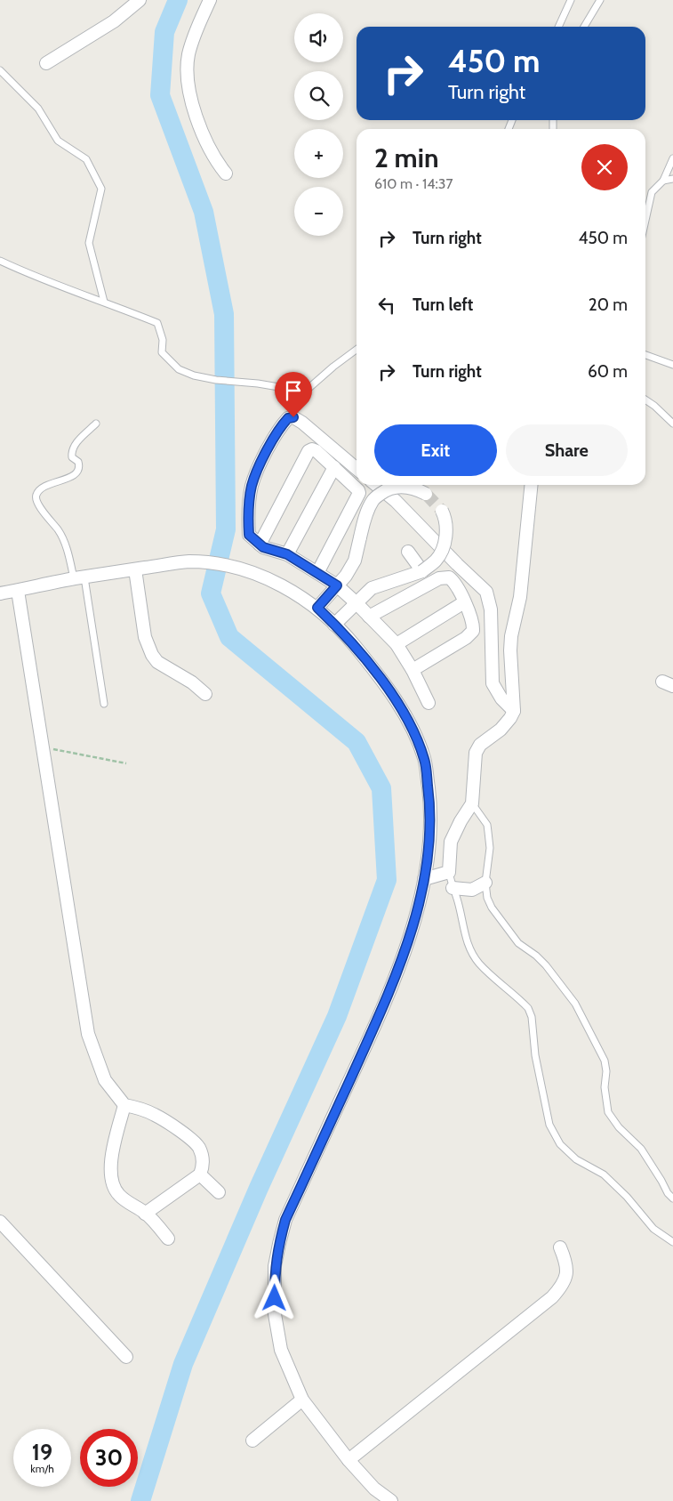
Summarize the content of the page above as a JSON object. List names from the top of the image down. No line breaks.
{"page":{"map_buttons":["+","−"],"turn":["450 m","Turn right"],"heading":["2 min","610 m · 14:37"],"list":[{"name":"Turn right","value":"450 m"},{"name":"Turn left","value":"20 m"},{"name":"Turn right","value":"60 m"}],"buttons":["Exit","Share"],"speed":"19 km/h","limit":"30"}}
